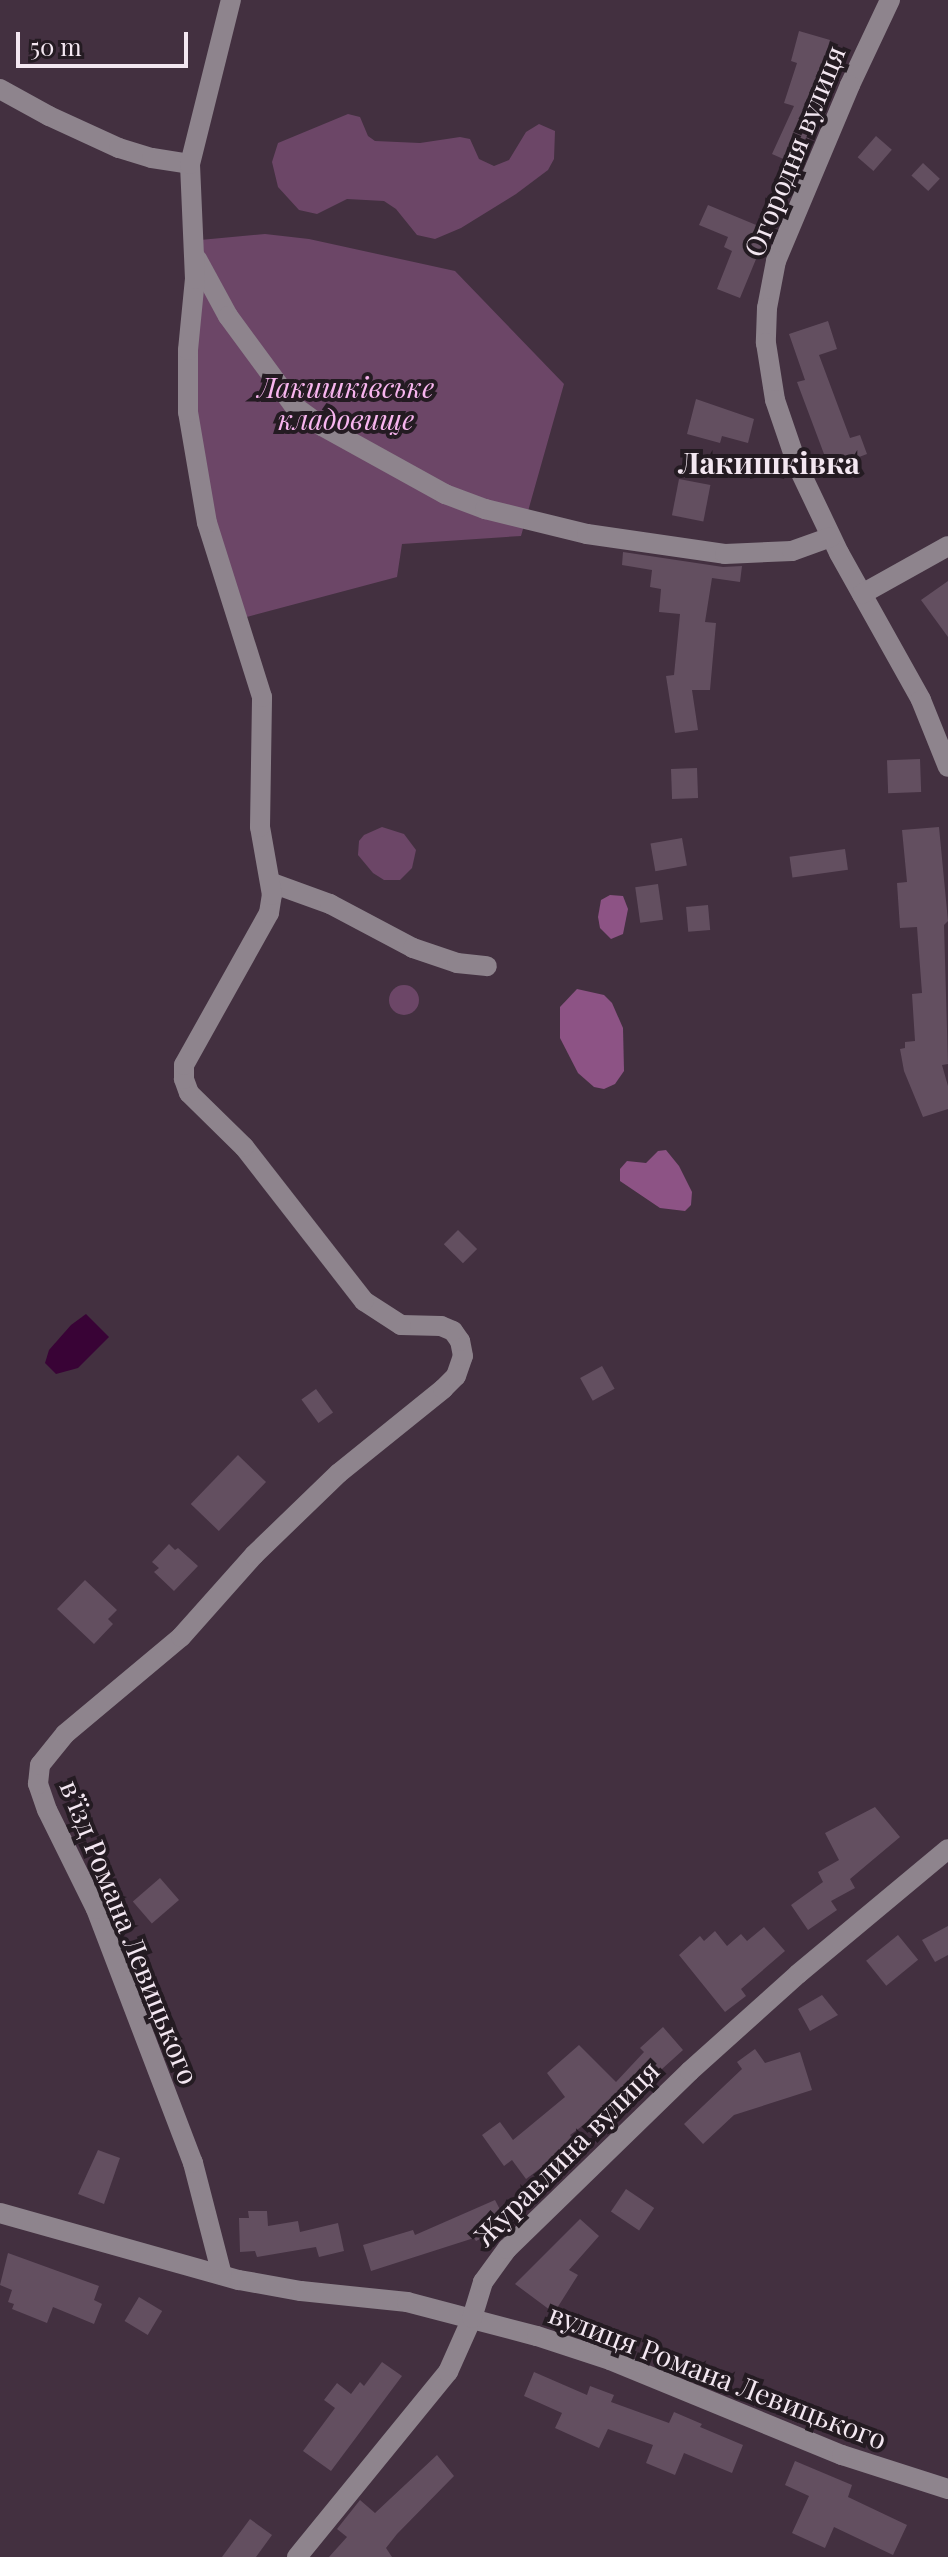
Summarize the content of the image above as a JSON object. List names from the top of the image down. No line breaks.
{"streets":{"street":["Огородня вулиця","в’їзд Романа Левицького","Журавлина вулиця","вулиця Романа Левицького"]},"crossings":[["в’їзд Романа Левицького","вулиця Романа Левицького"],["Журавлина вулиця","вулиця Романа Левицького"]],"districts":["Лакишківка"],"parks":["Лакишківське кладовище"],"scale_bar":"50 m"}
